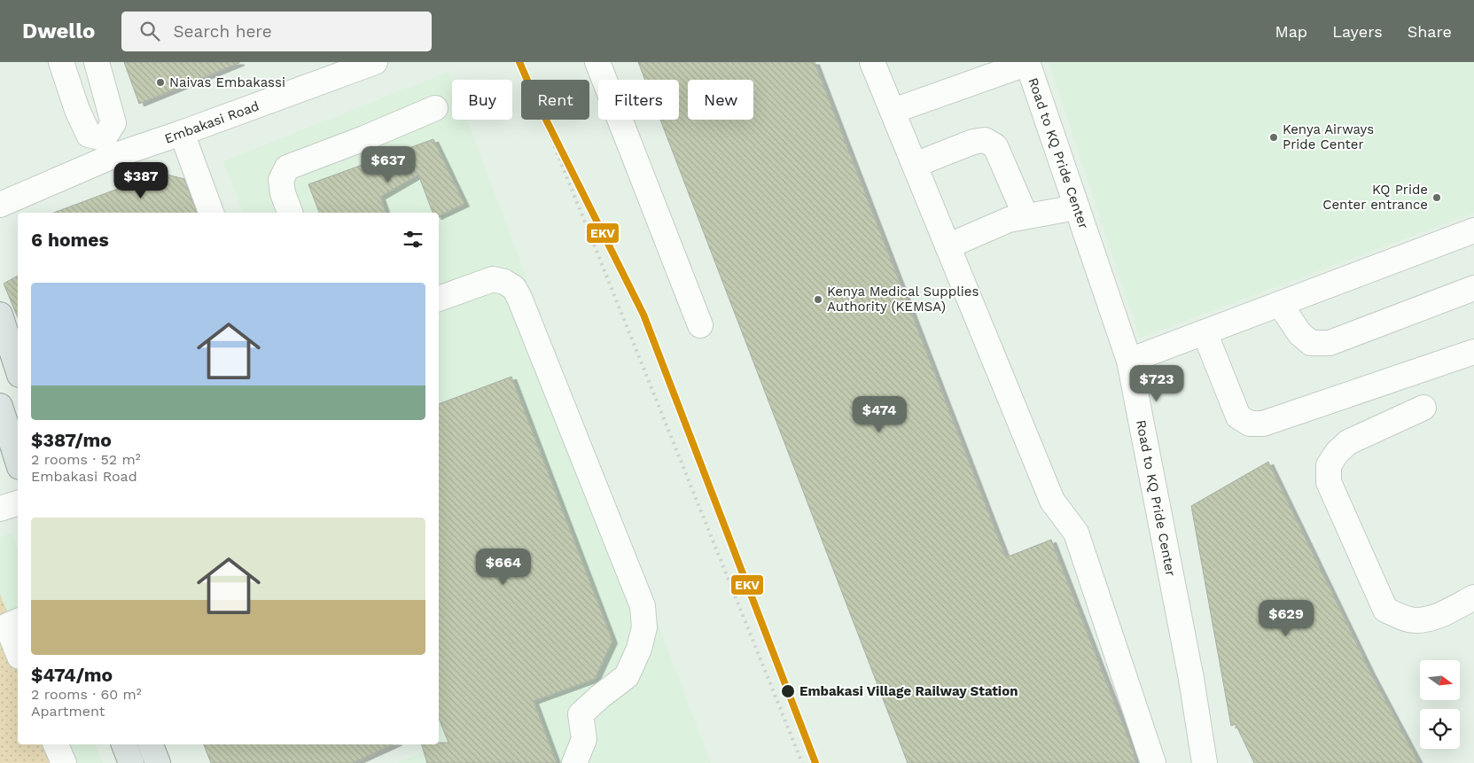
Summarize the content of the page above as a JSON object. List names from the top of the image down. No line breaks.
{"streets":{"street":["Embakasi Road","Road to KQ Pride Center"]},"places":["Naivas Embakassi","Kenya Airways Pride Center","KQ Pride Center entrance","Kenya Medical Supplies Authority (KEMSA)","Embakasi Village Railway Station"],"lines":["transit line EKV"],"north":"right","page":{"header":"Dwello","search":"Search here","nav":["Map","Layers","Share"],"chip":["Buy","Rent","Filters","New"],"price":["$637","$387","$723","$474","$664","$629"],"heading":"6 homes","list":[{"name":"$387/mo","note":"2 rooms · 52 m² · Embakasi Road"},{"name":"$474/mo","note":"2 rooms · 60 m² · Apartment"}]}}
